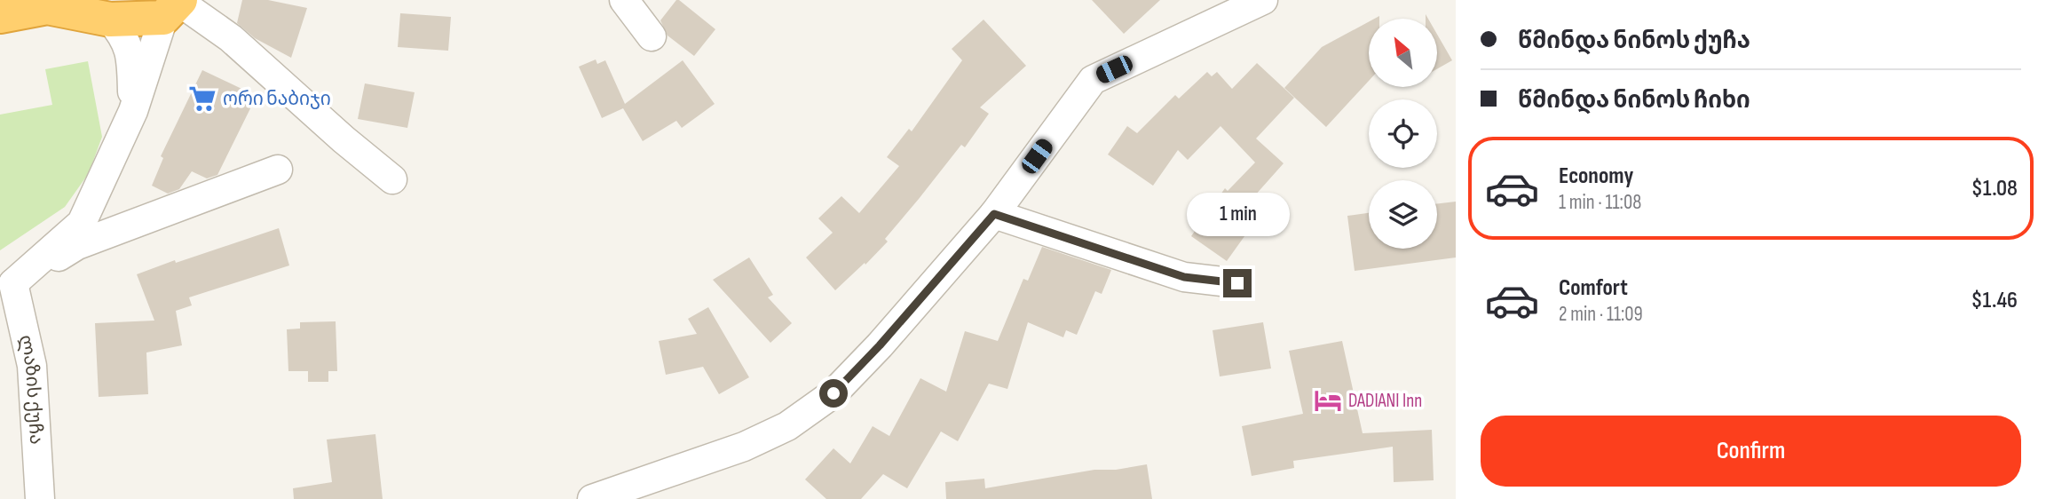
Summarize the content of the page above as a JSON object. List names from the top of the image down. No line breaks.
{"streets":{"street":["ლაზის ქუჩა"]},"places":{"supermarket":["ორი ნაბიჯი"],"hotel":["DADIANI Inn"]},"north":"top left","page":{"banner":["წმინდა ნინოს ქუჩა","წმინდა ნინოს ჩიხი"],"list":[{"name":"Economy","note":"1 min · 11:08","value":"$1.08"},{"name":"Comfort","note":"2 min · 11:09","value":"$1.46"}],"bubble":"1 min","buttons":"Confirm"}}
